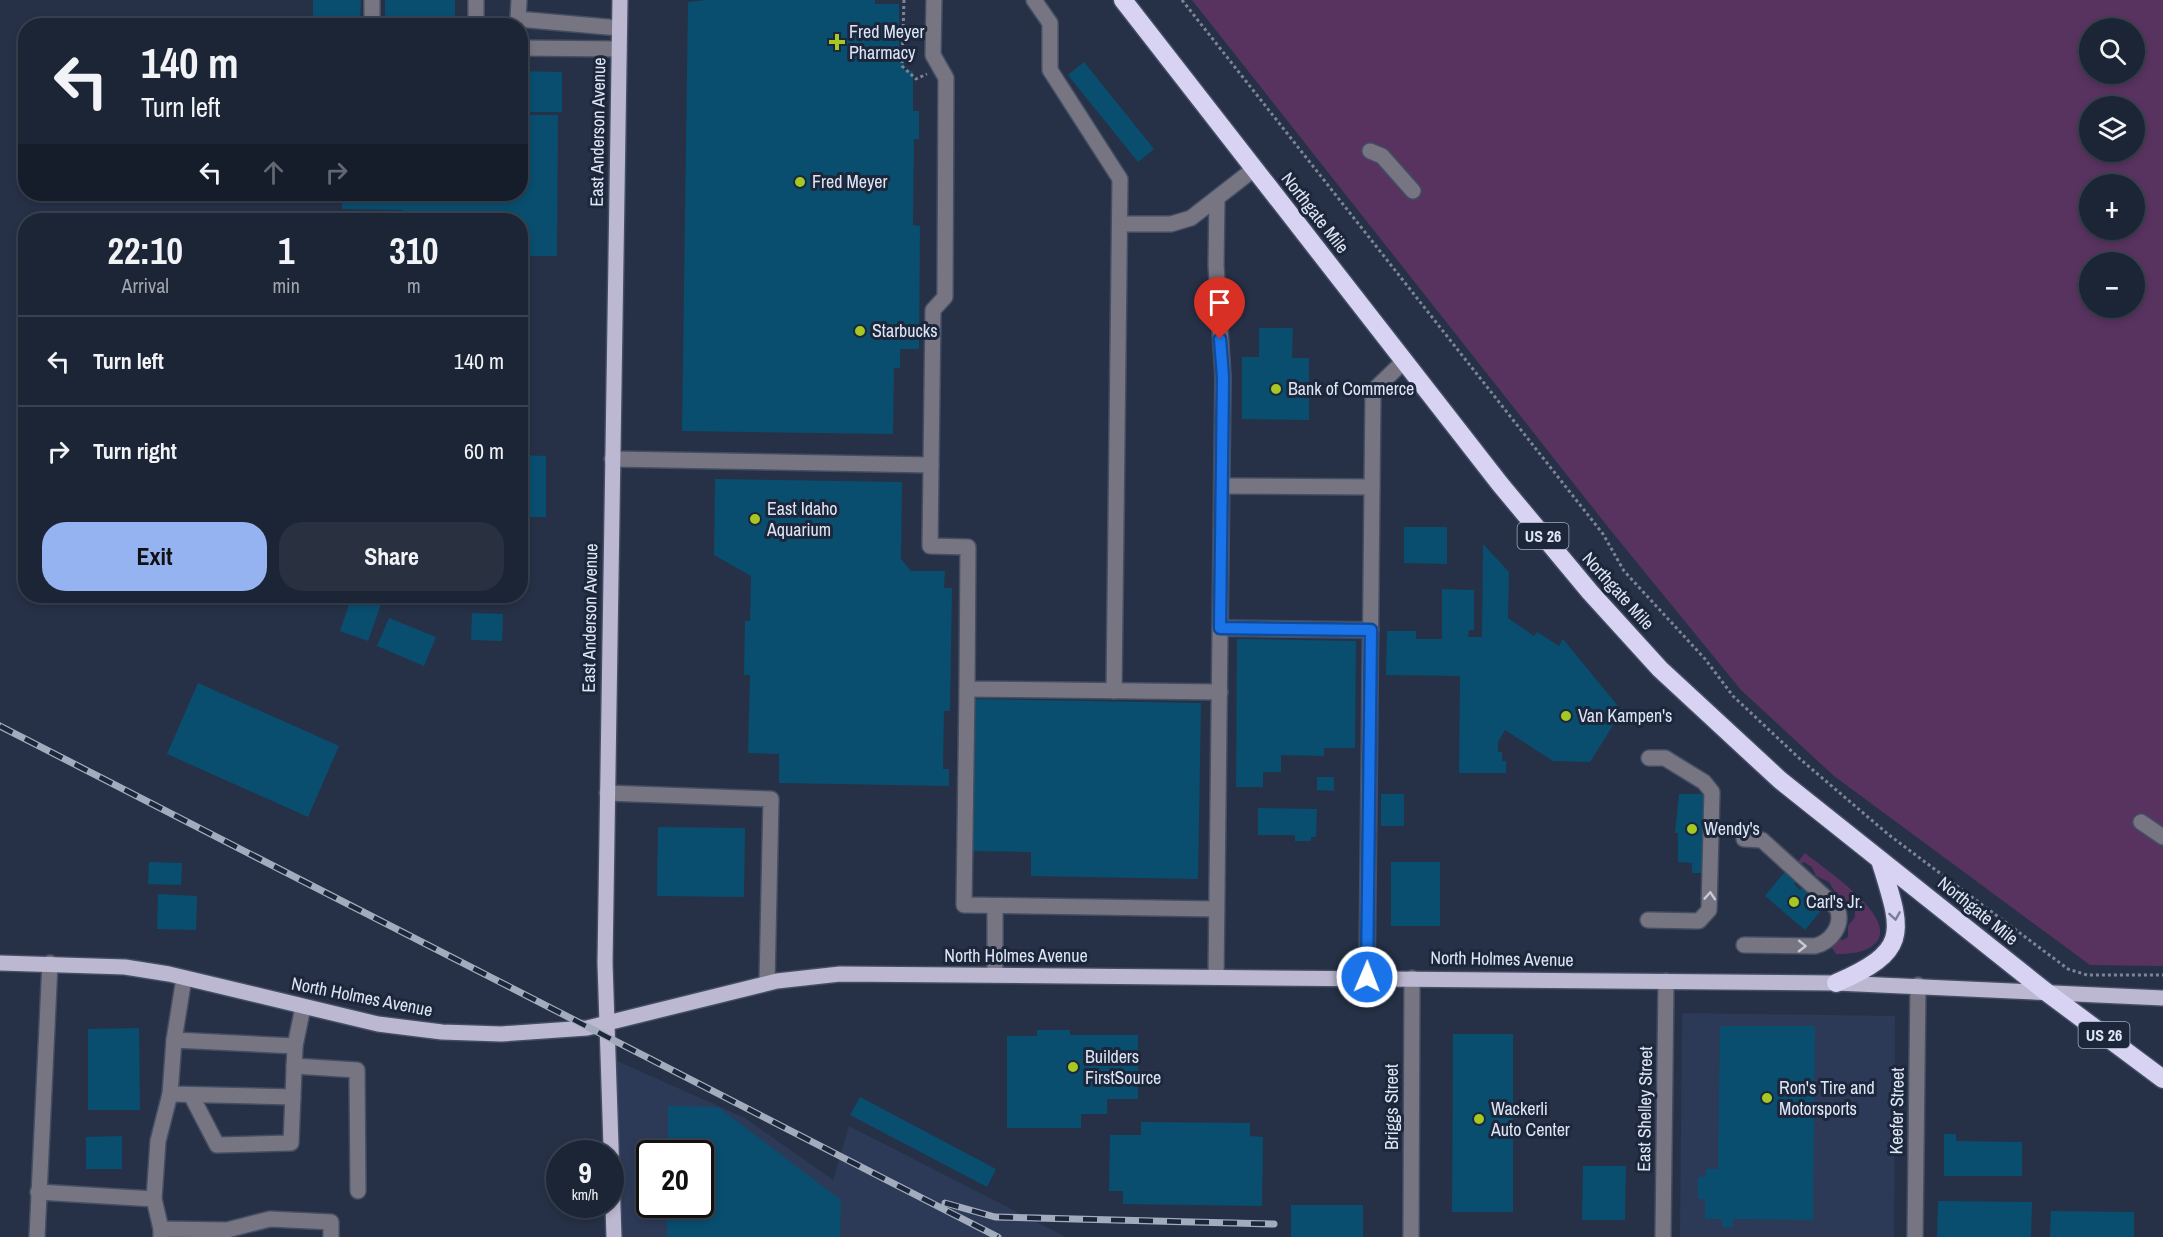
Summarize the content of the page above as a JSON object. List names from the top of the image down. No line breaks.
{"streets":{"highway":["Northgate Mile","US 26"],"main road":["East Anderson Avenue","North Holmes Avenue"],"street":["Briggs Street","East Shelley Street","Keefer Street"]},"crossings":[["East Anderson Avenue","North Holmes Avenue"],["Northgate Mile","North Holmes Avenue"],["North Holmes Avenue","Briggs Street"],["North Holmes Avenue","East Shelley Street"],["North Holmes Avenue","Keefer Street"]],"places":{"health":["Fred Meyer Pharmacy"],"other":["Fred Meyer","Starbucks","Bank of Commerce","East Idaho Aquarium","Van Kampen's","Wendy's","Carl's Jr.","Builders FirstSource","Ron's Tire and Motorsports","Wackerli Auto Center"]},"page":{"map_buttons":["+","−"],"turn":["140 m","Turn left"],"eta":["22:10","Arrival","1","min","310","m"],"list":[{"name":"Turn left","value":"140 m"},{"name":"Turn right","value":"60 m"}],"buttons":["Exit","Share"],"speed":"9 km/h","limit":"20"}}
